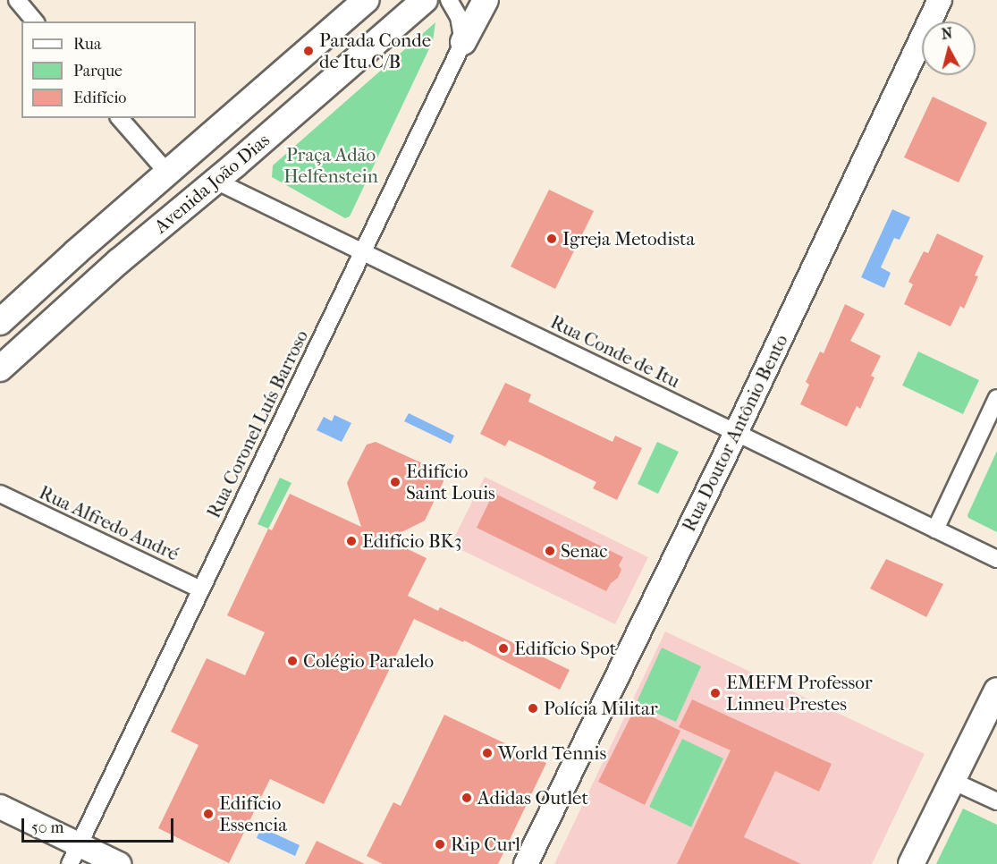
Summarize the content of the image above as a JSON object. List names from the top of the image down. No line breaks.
{"streets":{"main road":["Avenida João Dias"],"street":["Rua Conde de Itu","Rua Coronel Luís Barroso","Rua Doutor Antônio Bento","Rua Alfredo André"]},"crossings":[["Avenida João Dias","Rua Conde de Itu"],["Rua Conde de Itu","Rua Coronel Luís Barroso"],["Rua Conde de Itu","Rua Doutor Antônio Bento"],["Rua Coronel Luís Barroso","Rua Alfredo André"]],"parks":["Praça Adão Helfenstein"],"places":["Parada Conde de Itu C/B","Igreja Metodista","Edifício Saint Louis","Edifício BK3","Senac","Edifício Spot","Colégio Paralelo","EMEFM Professor Linneu Prestes","Polícia Militar","World Tennis","Adidas Outlet","Edifício Essencia","Rip Curl"],"legend":["Rua","Parque","Edifício"],"scale_bar":"50 m","north":"top"}
